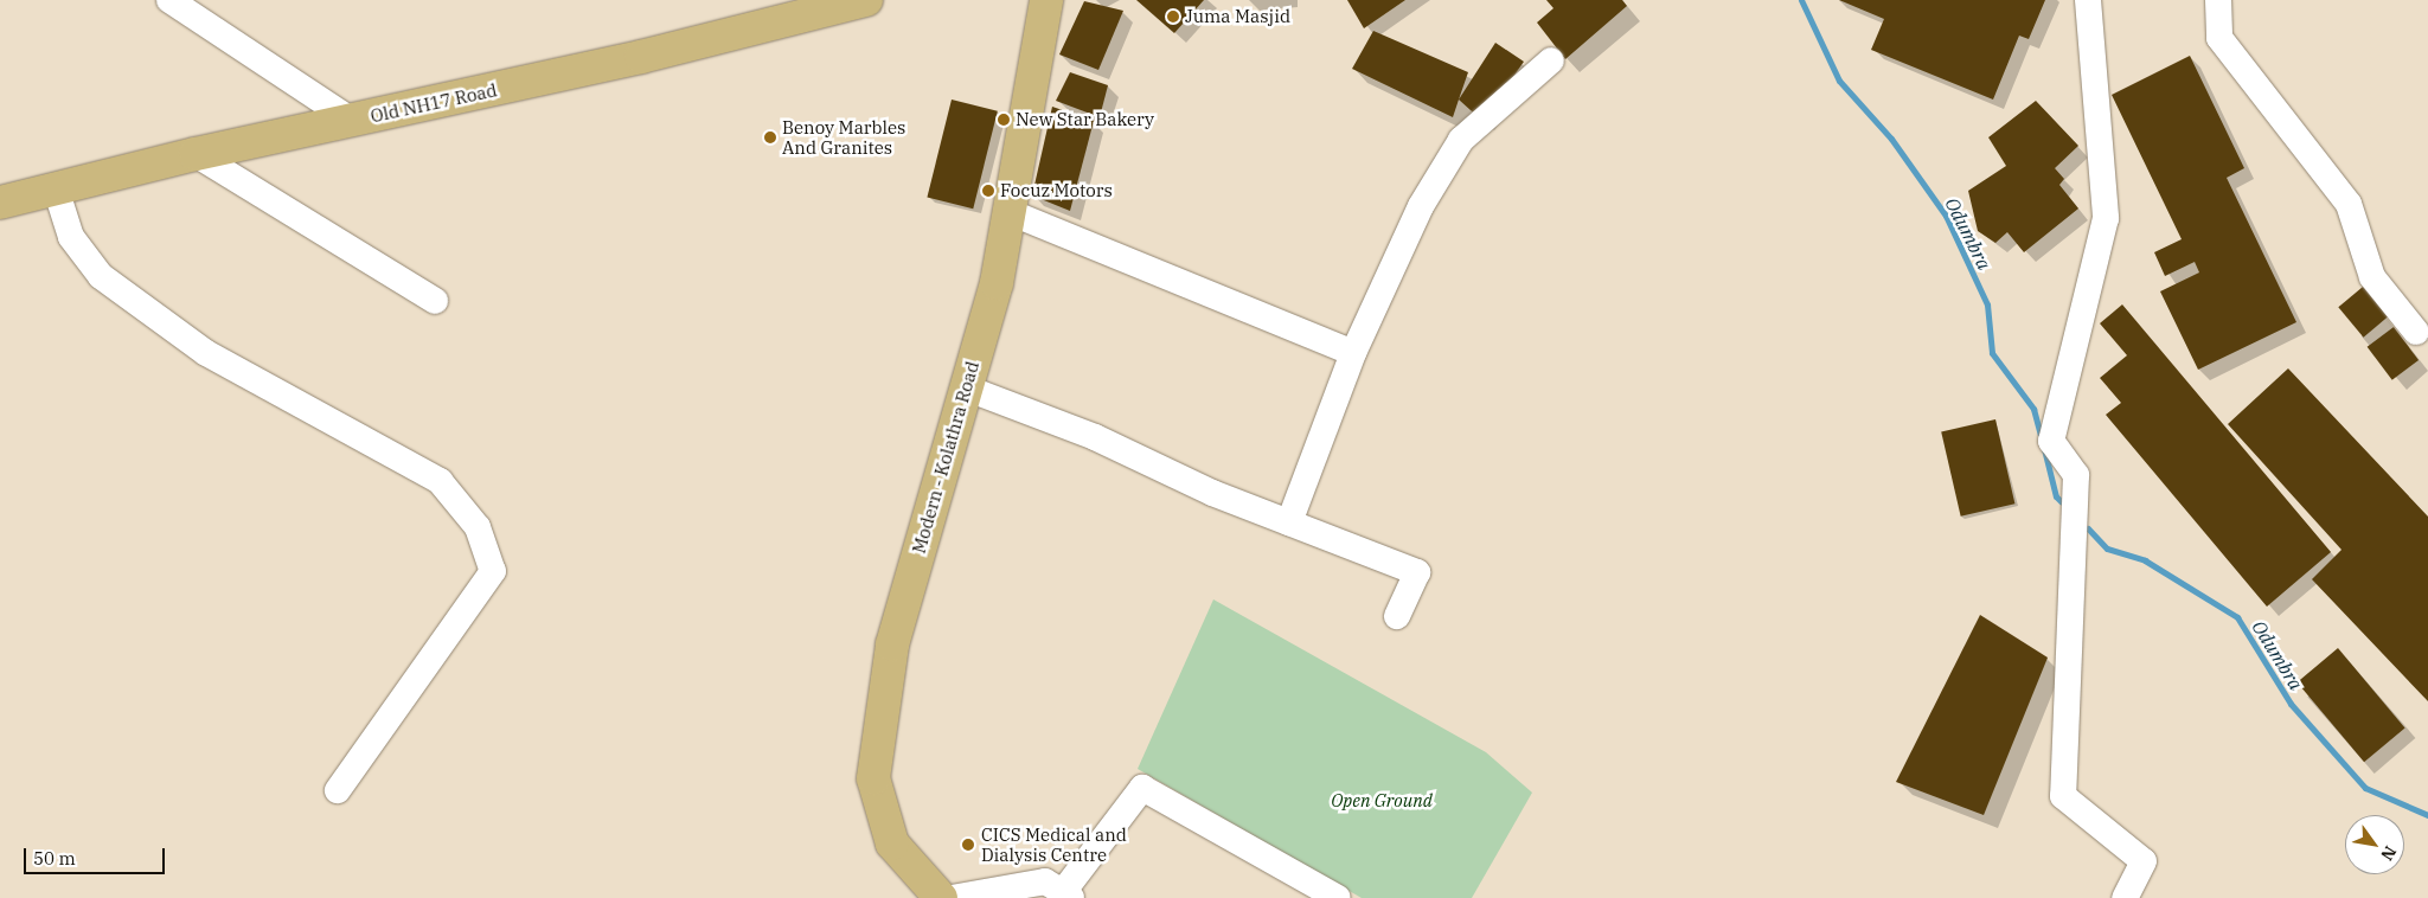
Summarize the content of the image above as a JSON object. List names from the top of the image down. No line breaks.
{"streets":{"main road":["Old NH17 Road","Modern - Kolathra Road"]},"water":["Odumbra"],"parks":["Open Ground"],"places":["Juma Masjid","New Star Bakery","Benoy Marbles And Granites","Focuz Motors","CICS Medical and Dialysis Centre"],"scale_bar":"50 m","north":"bottom right"}
